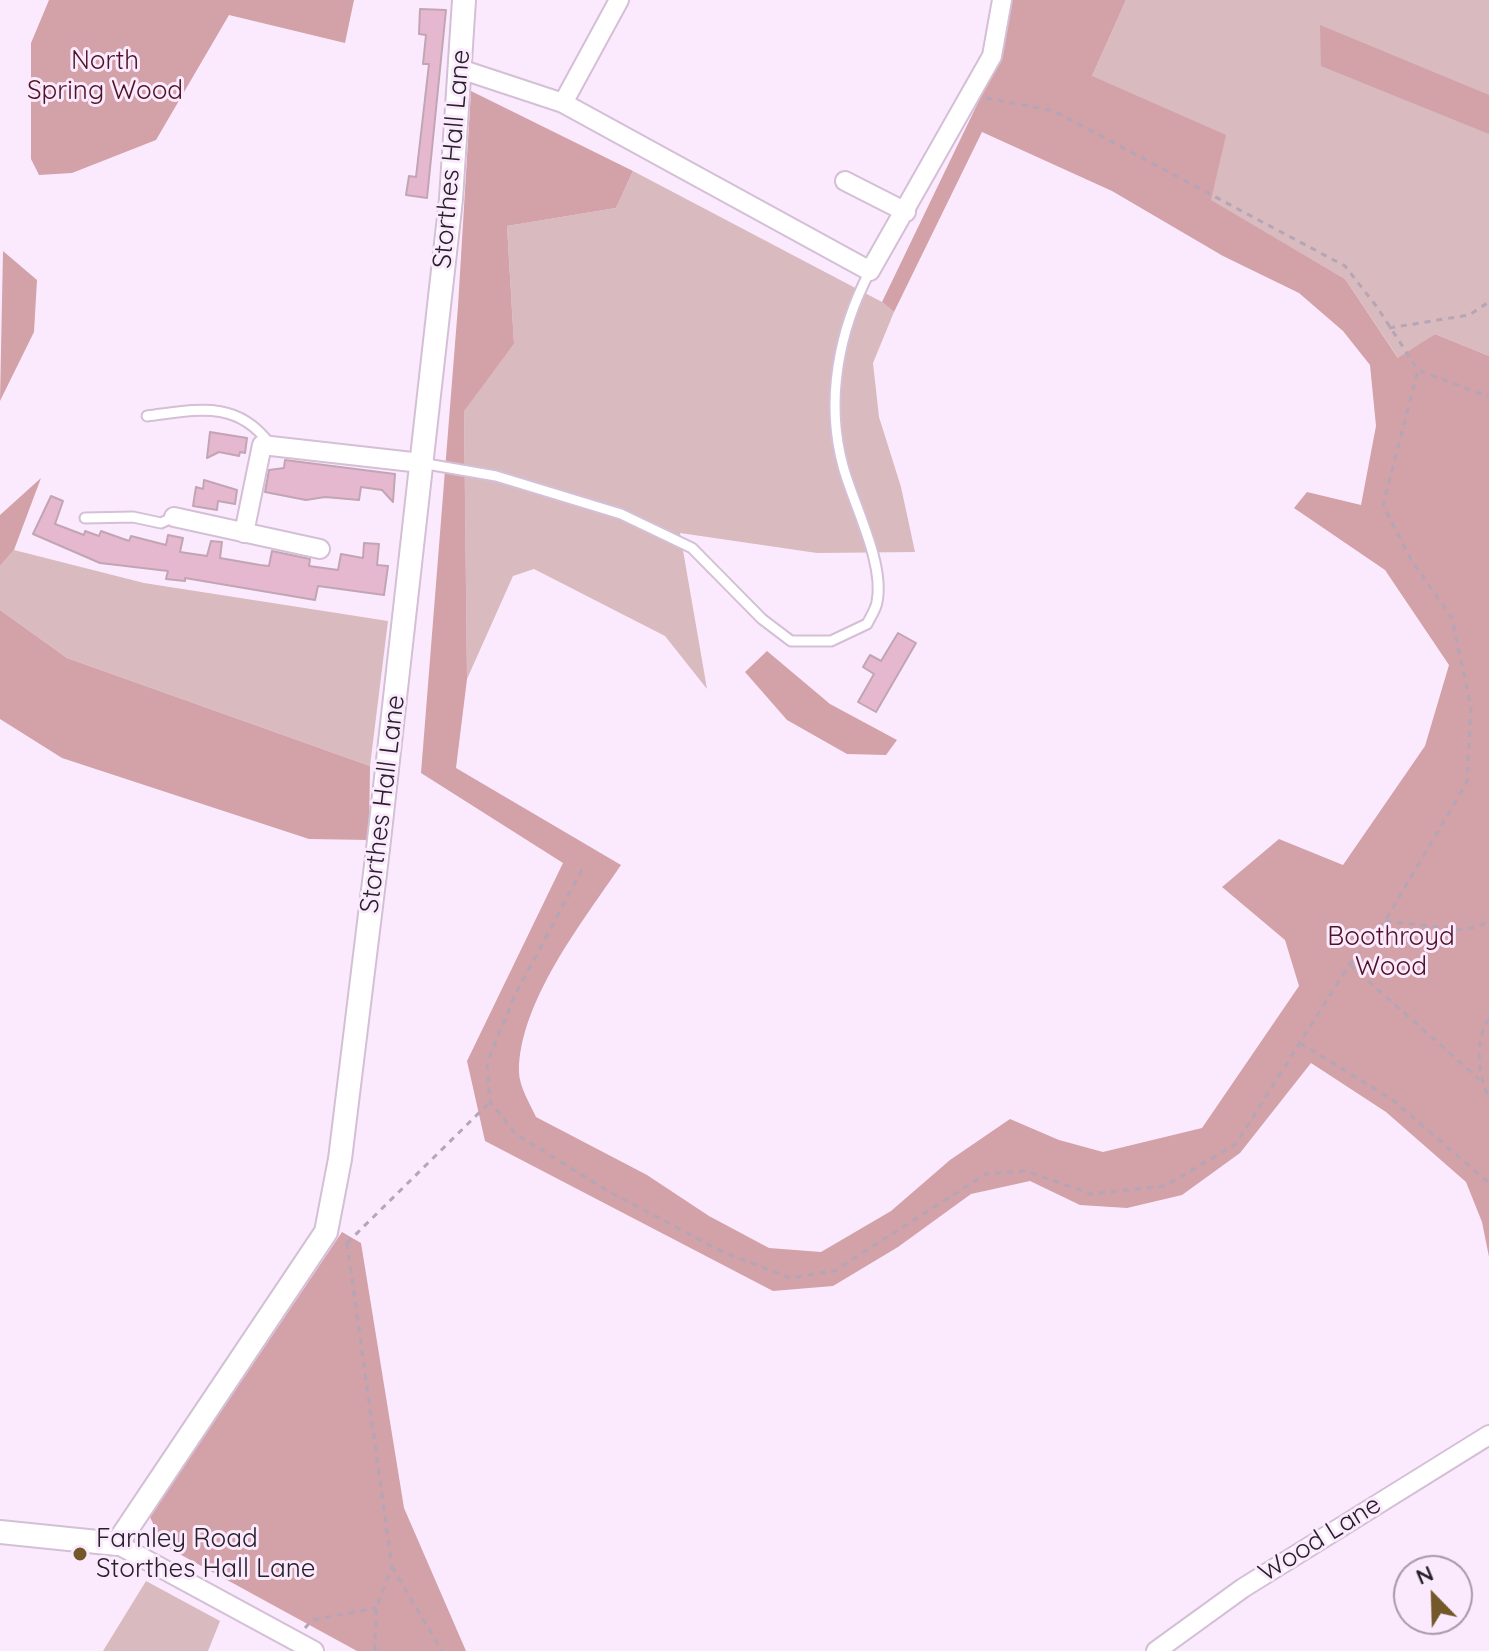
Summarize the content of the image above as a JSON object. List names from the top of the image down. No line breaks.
{"streets":{"street":["Storthes Hall Lane","Wood Lane"]},"parks":["North Spring Wood","Boothroyd Wood"],"places":["Farnley Road Storthes Hall Lane"],"north":"top left"}
